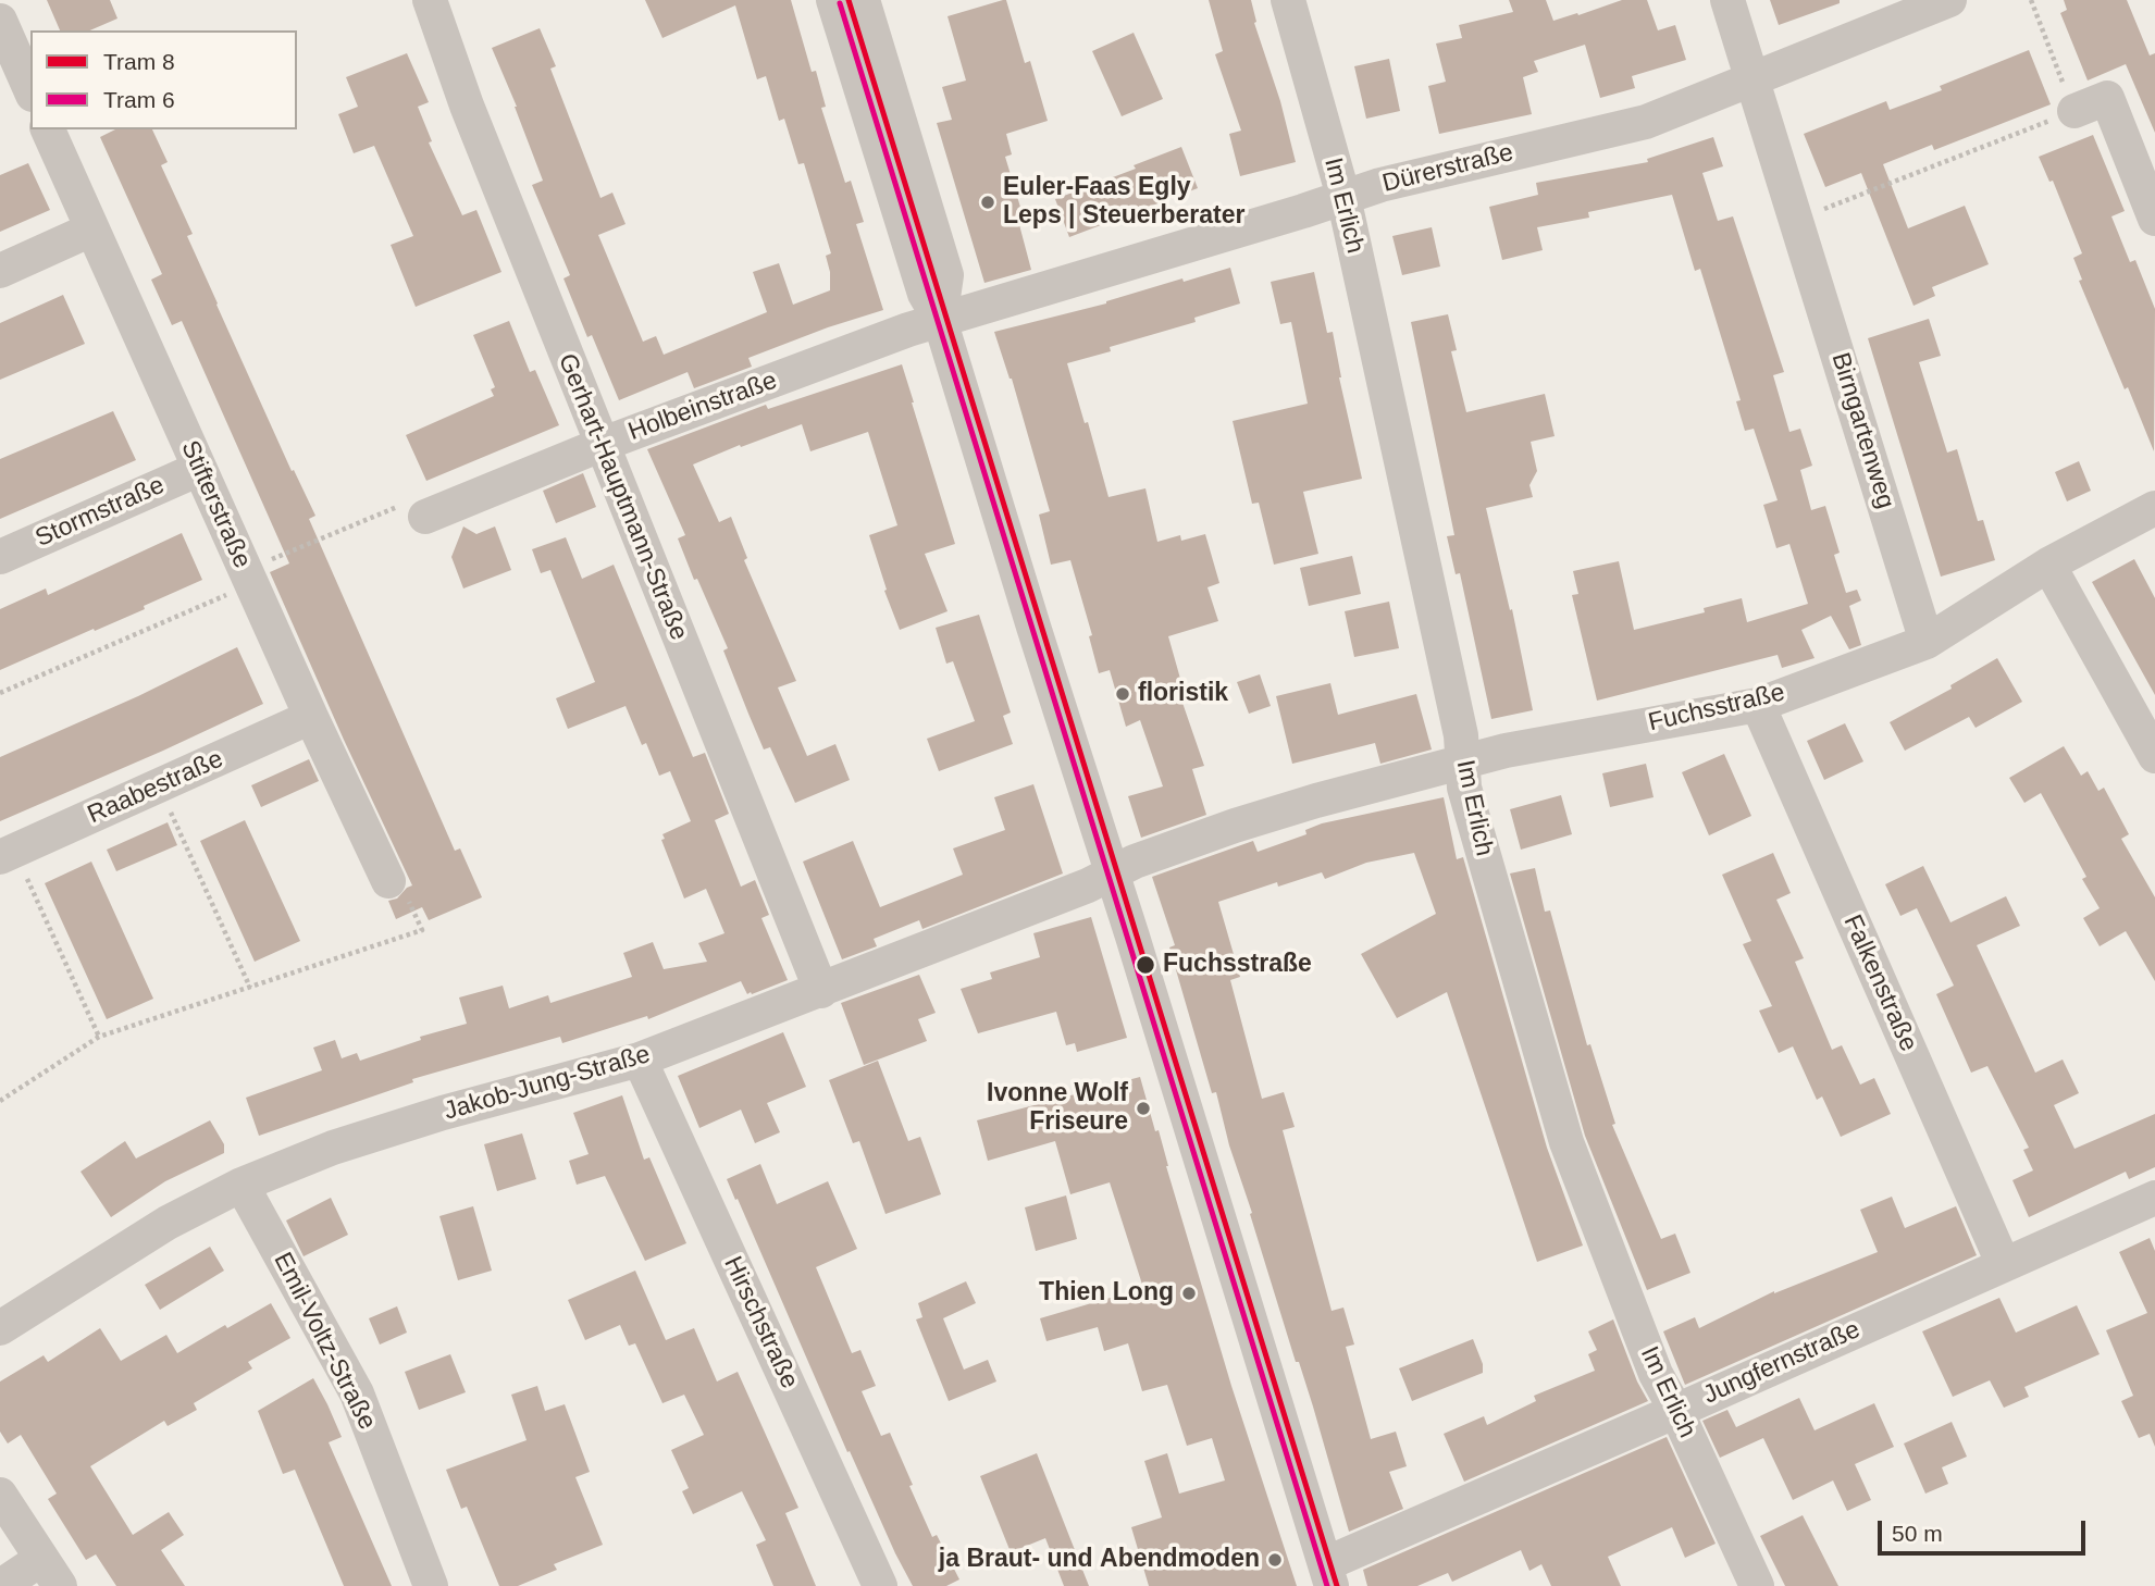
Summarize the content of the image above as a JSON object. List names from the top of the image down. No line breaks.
{"streets":{"street":["Dürerstraße","Im Erlich","Holbeinstraße","Birngartenweg","Gerhart-Hauptmann-Straße","Stifterstraße","Stormstraße","Fuchsstraße","Raabestraße","Falkenstraße","Jakob-Jung-Straße","Hirschstraße","Emil-Voltz-Straße","Jungfernstraße"]},"crossings":[["Dürerstraße","Im Erlich"],["Dürerstraße","Holbeinstraße"],["Dürerstraße","Birngartenweg"],["Im Erlich","Fuchsstraße"],["Im Erlich","Jungfernstraße"],["Holbeinstraße","Gerhart-Hauptmann-Straße"],["Birngartenweg","Fuchsstraße"],["Gerhart-Hauptmann-Straße","Jakob-Jung-Straße"],["Stifterstraße","Stormstraße"],["Stifterstraße","Raabestraße"],["Fuchsstraße","Falkenstraße"],["Fuchsstraße","Jakob-Jung-Straße"],["Falkenstraße","Jungfernstraße"],["Jakob-Jung-Straße","Hirschstraße"],["Jakob-Jung-Straße","Emil-Voltz-Straße"]],"places":["Euler-Faas Egly Leps | Steuerberater","floristik","Fuchsstraße","Ivonne Wolf Friseure","Thien Long","ja Braut- und Abendmoden"],"lines":["tram line 8","tram line 6"],"legend":["Tram 8","Tram 6"],"scale_bar":"50 m"}
